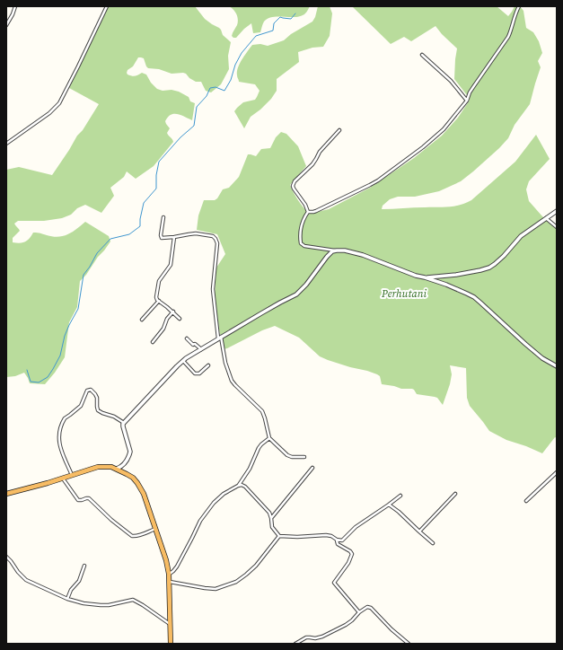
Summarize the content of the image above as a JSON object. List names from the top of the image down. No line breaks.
{"parks":["Perhutani"]}
